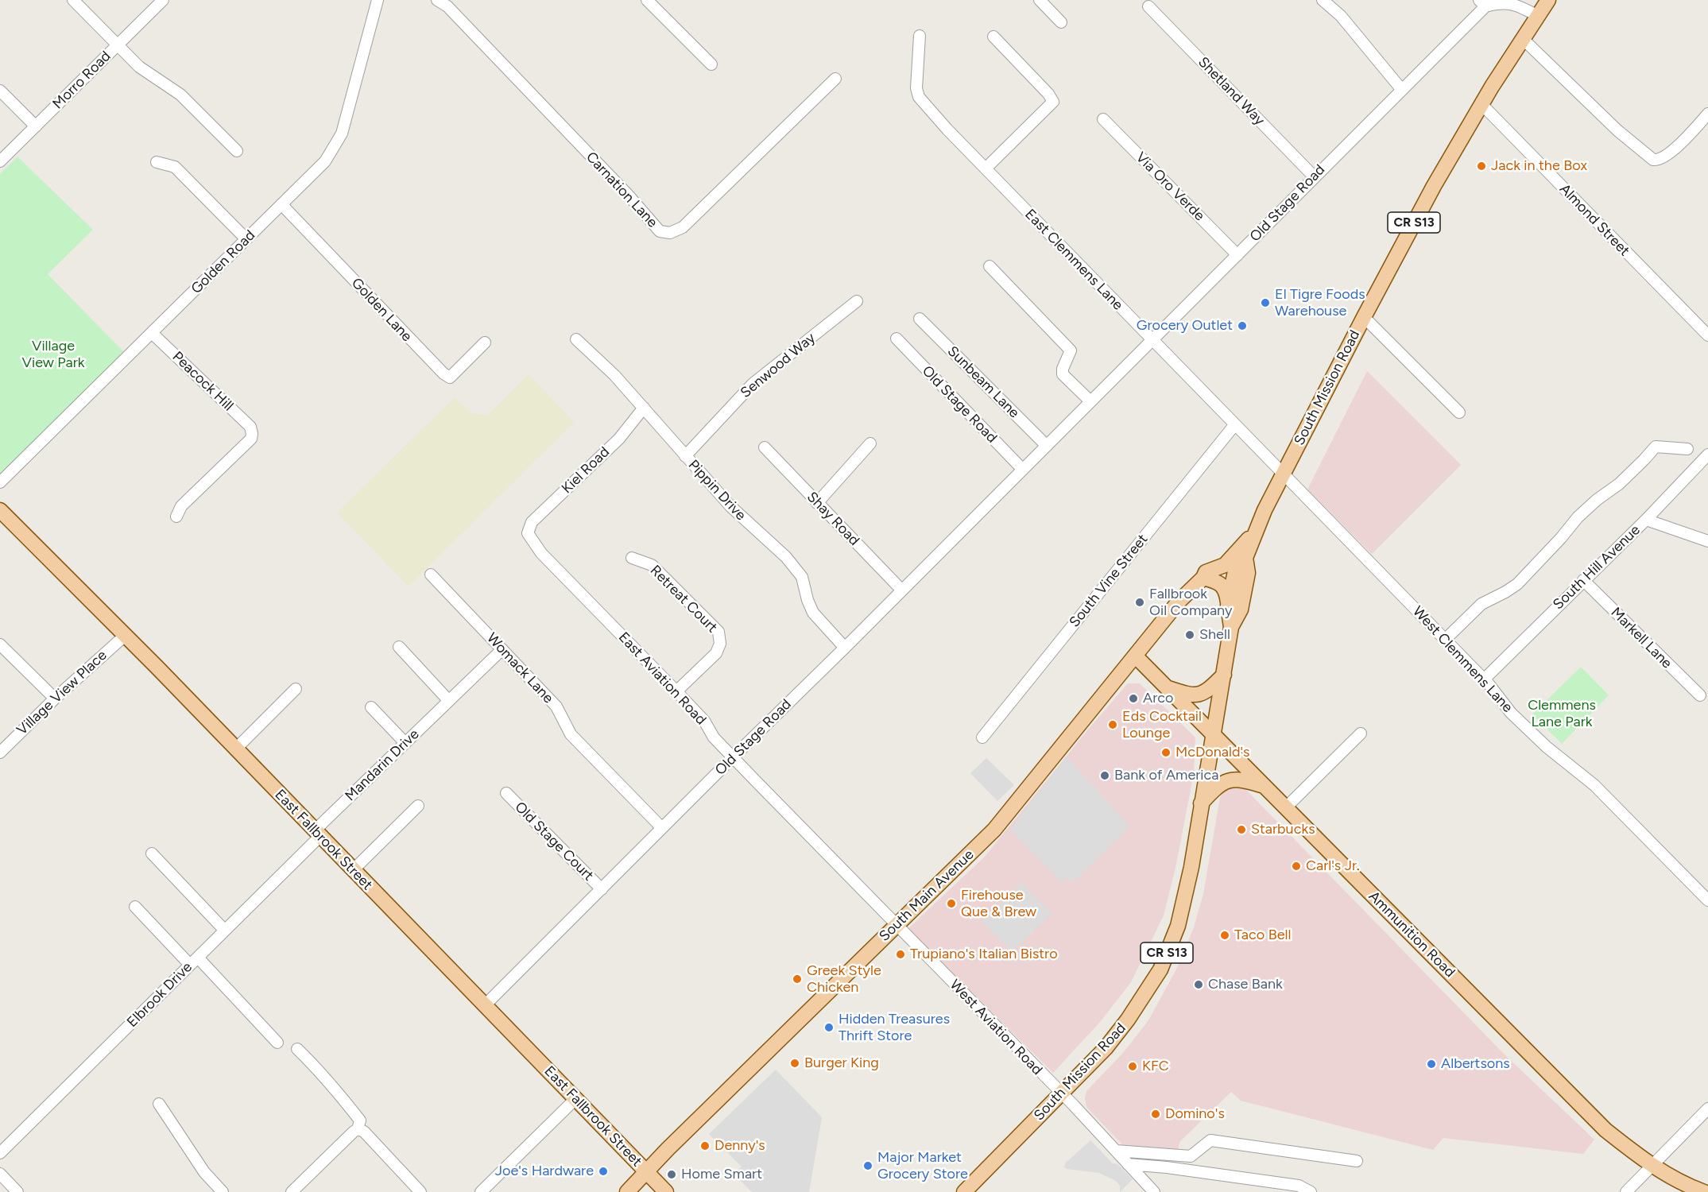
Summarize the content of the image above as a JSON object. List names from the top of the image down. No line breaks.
{"streets":{"main road":["CR S13","South Mission Road","East Fallbrook Street","South Main Avenue","Ammunition Road"],"street":["Morro Road","Shetland Way","Via Oro Verde","Carnation Lane","Old Stage Road","Almond Street","East Clemmens Lane","Golden Road","Golden Lane","Senwood Way","Peacock Hill","Sunbeam Lane","Kiel Road","Pippin Drive","Shay Road","South Hill Avenue","South Vine Street","Retreat Court","Markell Lane","West Clemmens Lane","Womack Lane","East Aviation Road","Village View Place","Mandarin Drive","Old Stage Court","Elbrook Drive","West Aviation Road"]},"crossings":[["Shetland Way","Old Stage Road"],["Via Oro Verde","Old Stage Road"],["Old Stage Road","East Clemmens Lane"],["Old Stage Road","Sunbeam Lane"],["Old Stage Road","Pippin Drive"],["Old Stage Road","Shay Road"],["Old Stage Road","Womack Lane"],["Old Stage Road","East Aviation Road"],["Old Stage Road","East Fallbrook Street"],["Old Stage Road","Old Stage Court"],["Almond Street","South Mission Road"],["East Clemmens Lane","South Mission Road"],["East Clemmens Lane","South Vine Street"],["East Clemmens Lane","West Clemmens Lane"],["Golden Road","Golden Lane"],["Golden Road","Peacock Hill"],["Senwood Way","Pippin Drive"],["South Mission Road","West Clemmens Lane"],["South Mission Road","South Main Avenue"],["South Mission Road","Ammunition Road"],["South Mission Road","West Aviation Road"],["Kiel Road","Pippin Drive"],["Kiel Road","East Aviation Road"],["South Hill Avenue","Markell Lane"],["South Hill Avenue","West Clemmens Lane"],["Retreat Court","East Aviation Road"],["Womack Lane","Mandarin Drive"],["East Aviation Road","South Main Avenue"],["East Aviation Road","West Aviation Road"],["Village View Place","East Fallbrook Street"],["Mandarin Drive","East Fallbrook Street"],["Mandarin Drive","Elbrook Drive"],["East Fallbrook Street","South Main Avenue"],["East Fallbrook Street","Elbrook Drive"],["South Main Avenue","Ammunition Road"],["South Main Avenue","West Aviation Road"]],"parks":["Village View Park","Clemmens Lane Park"],"places":["Jack in the Box","El Tigre Foods Warehouse","Grocery Outlet","Fallbrook Oil Company","Shell","Arco","Eds Cocktail Lounge","McDonald's","Bank of America","Starbucks","Carl's Jr.","Firehouse Que & Brew","Taco Bell","Trupiano's Italian Bistro","Greek Style Chicken","Chase Bank","Hidden Treasures Thrift Store","Burger King","Albertsons","KFC","Domino's","Denny's","Major Market Grocery Store","Joe's Hardware","Home Smart"]}
